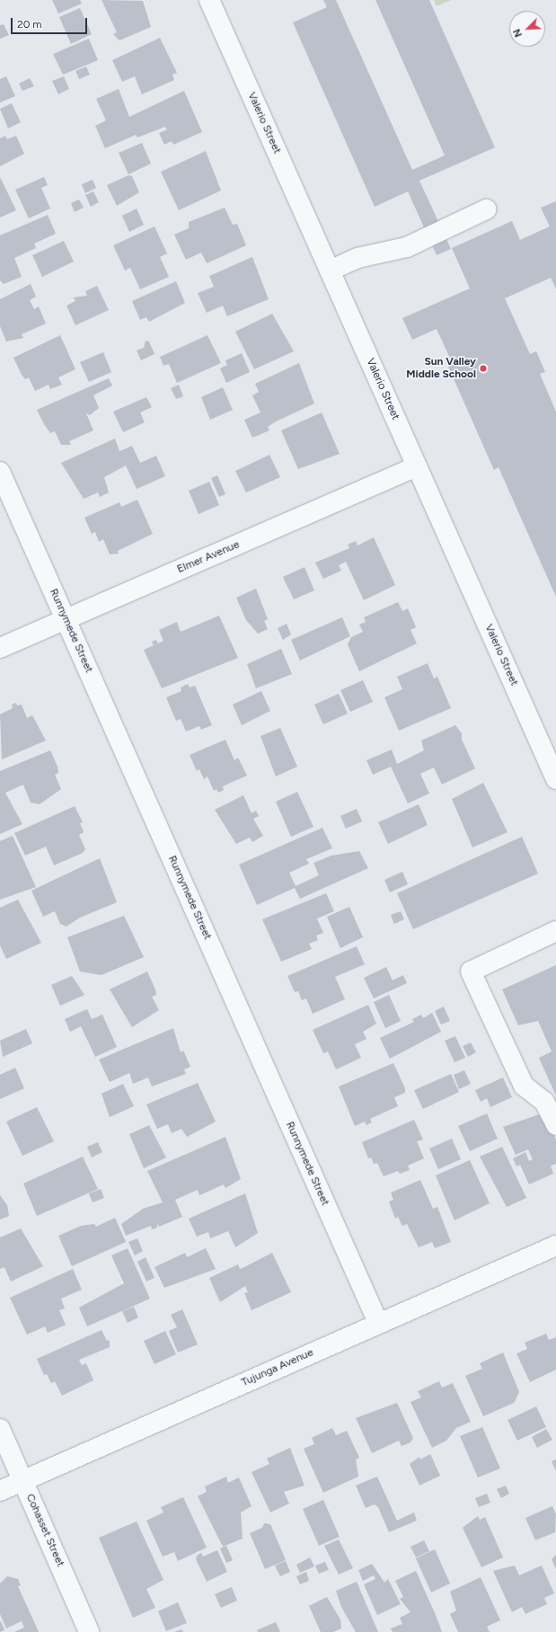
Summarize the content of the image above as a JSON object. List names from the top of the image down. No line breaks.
{"streets":{"street":["Valerio Street","Elmer Avenue","Runnymede Street","Tujunga Avenue","Cohasset Street"]},"crossings":[["Valerio Street","Elmer Avenue"],["Elmer Avenue","Runnymede Street"],["Runnymede Street","Tujunga Avenue"],["Tujunga Avenue","Cohasset Street"]],"places":["Sun Valley Middle School"],"scale_bar":"20 m","north":"bottom left"}
